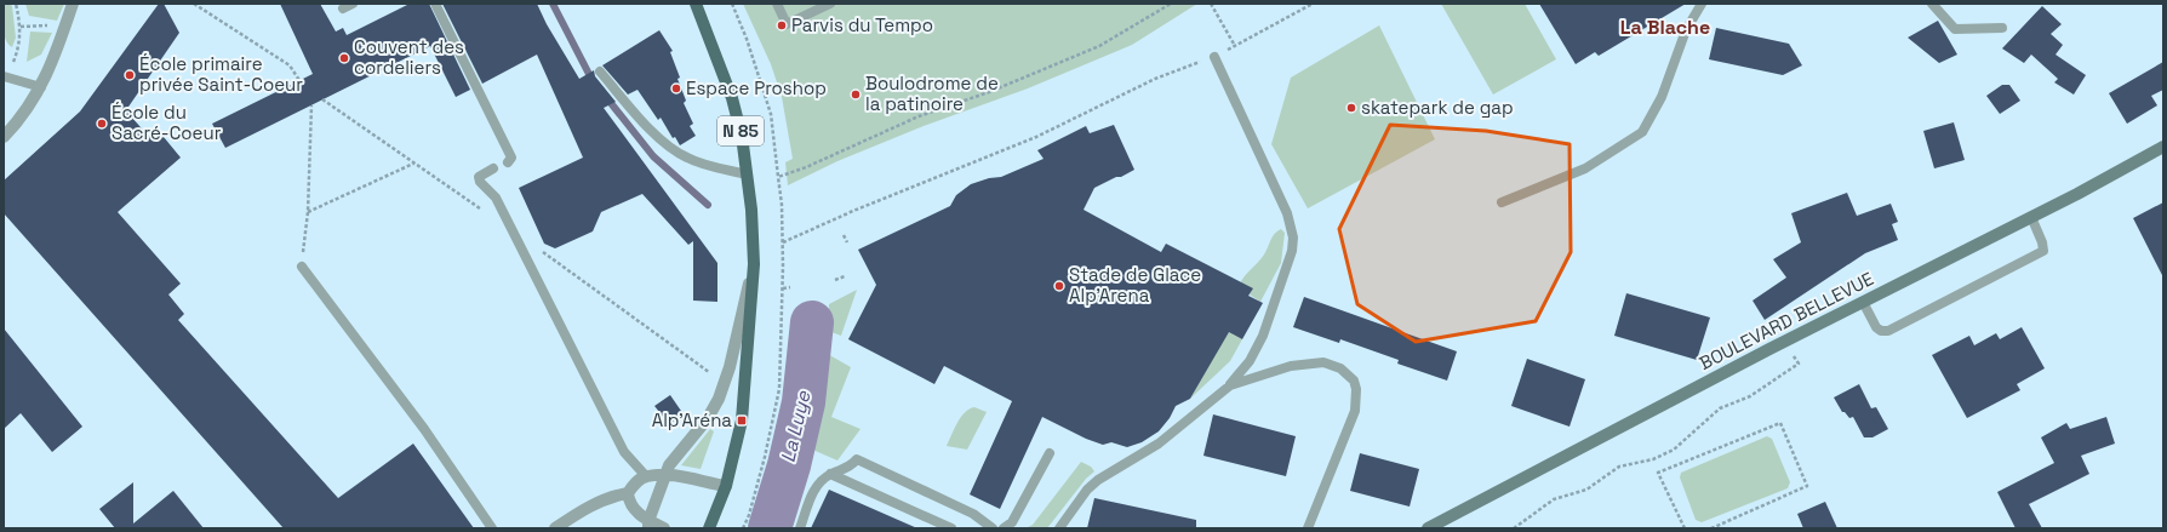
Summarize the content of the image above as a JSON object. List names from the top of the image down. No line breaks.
{"streets":{"main road":["N 85"],"street":["BOULEVARD BELLEVUE"]},"districts":["La Blache"],"water":["La Luye"],"places":{"other":["Parvis du Tempo","Couvent des cordeliers","École primaire privée Saint-Coeur","Espace Proshop","Boulodrome de la patinoire","skatepark de gap","École du Sacré-Coeur","Stade de Glace Alp'Arena"],"transit":["Alp'Aréna"]}}
